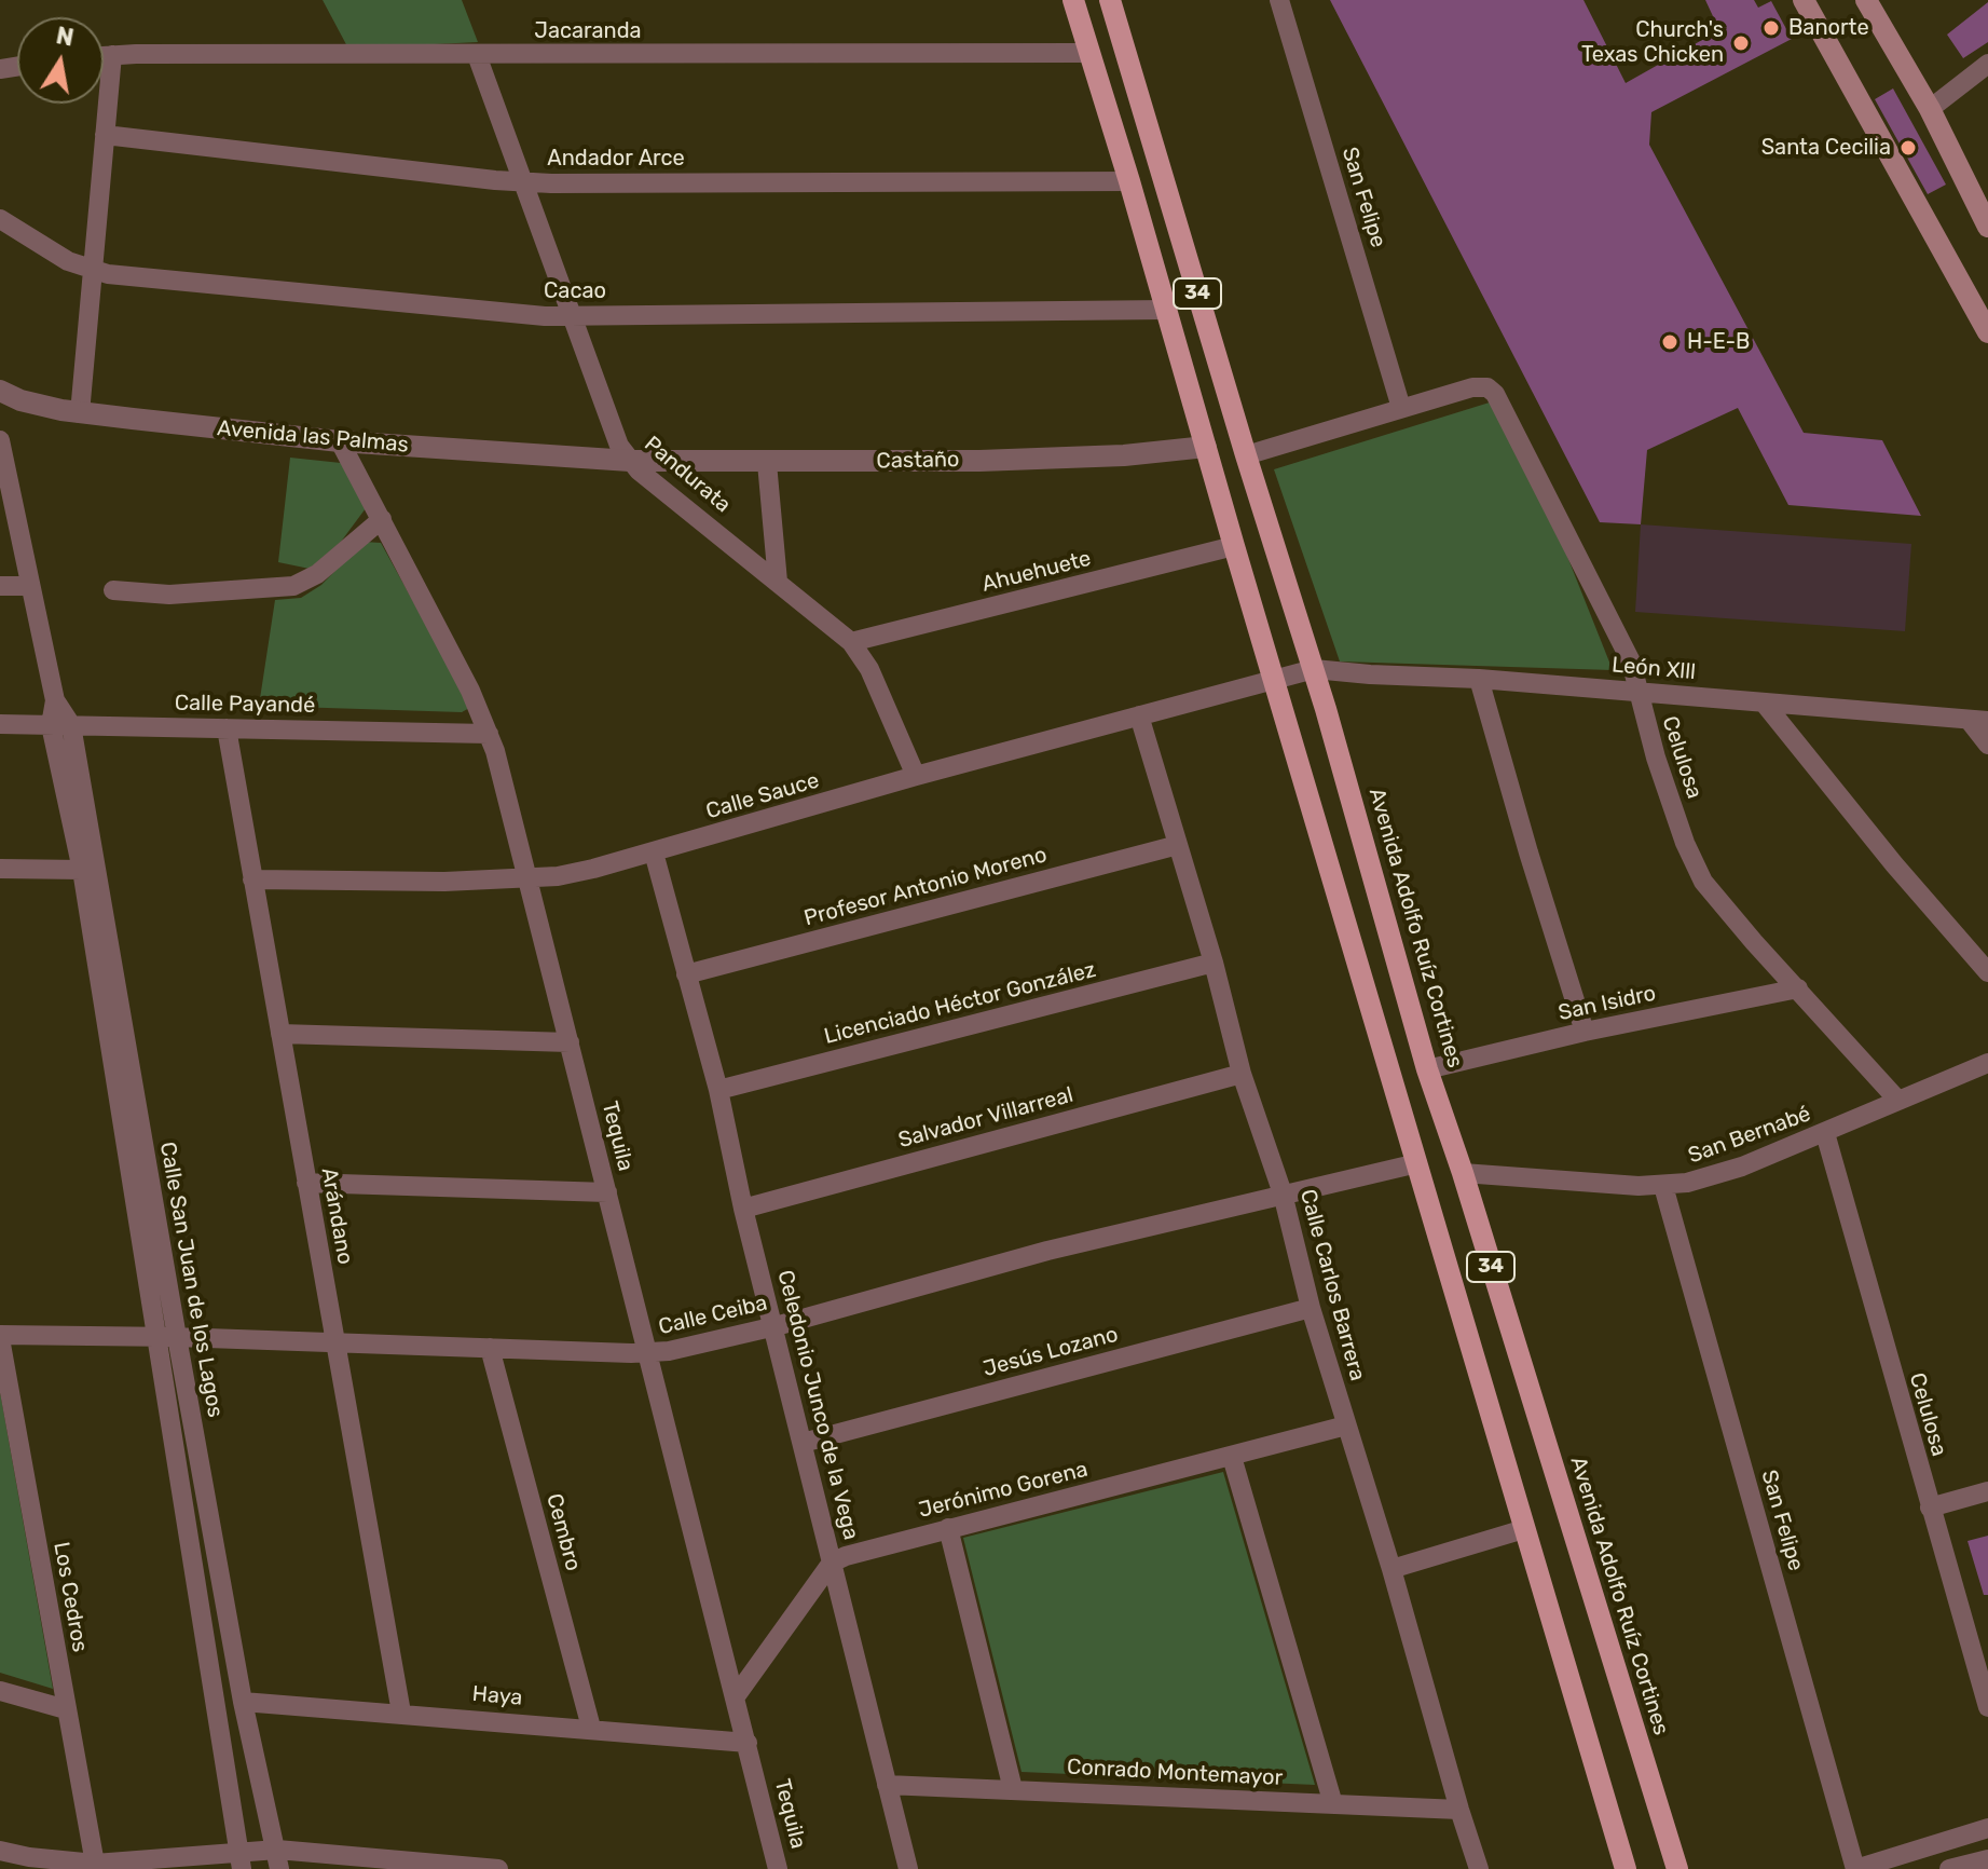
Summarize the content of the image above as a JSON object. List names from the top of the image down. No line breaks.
{"streets":{"main road":["34","Avenida Adolfo Ruíz Cortines"],"street":["Jacaranda","Andador Arce","San Felipe","Cacao","Avenida las Palmas","Castaño","Pandurata","Ahuehuete","León Xlll","Calle Payandé","Celulosa","Calle Sauce","Profesor Antonio Moreno","Licenciado Héctor González","San Isidro","Salvador Villarreal","San Bernabé","Tequila","Arándano","Calle San Juan de los Lagos","Calle Carlos Barrera","Calle Ceiba","Jesús Lozano","Celedonio Junco de la Vega","Jerónimo Gorena","Cembro","Los Cedros","Haya","Conrado Montemayor"]},"crossings":[["Jacaranda","34"],["Jacaranda","Pandurata"],["Andador Arce","34"],["Andador Arce","Pandurata"],["San Felipe","Celulosa"],["San Felipe","San Bernabé"],["Cacao","34"],["Cacao","Pandurata"],["34","Castaño"],["34","Ahuehuete"],["34","León Xlll"],["34","Calle Sauce"],["34","Calle Ceiba"],["Avenida las Palmas","Castaño"],["Avenida las Palmas","Pandurata"],["Avenida las Palmas","Tequila"],["Castaño","Pandurata"],["Pandurata","Ahuehuete"],["Pandurata","Calle Sauce"],["León Xlll","Celulosa"],["León Xlll","Calle Sauce"],["León Xlll","Avenida Adolfo Ruíz Cortines"],["Calle Payandé","Tequila"],["Calle Payandé","Arándano"],["Calle Payandé","Calle San Juan de los Lagos"],["Celulosa","San Isidro"],["Celulosa","San Bernabé"],["Calle Sauce","Tequila"],["Calle Sauce","Arándano"],["Calle Sauce","Calle Carlos Barrera"],["Calle Sauce","Celedonio Junco de la Vega"],["Profesor Antonio Moreno","Calle Carlos Barrera"],["Profesor Antonio Moreno","Celedonio Junco de la Vega"],["Avenida Adolfo Ruíz Cortines","San Isidro"],["Avenida Adolfo Ruíz Cortines","San Bernabé"],["Licenciado Héctor González","Calle Carlos Barrera"],["Licenciado Héctor González","Celedonio Junco de la Vega"],["Salvador Villarreal","Calle Carlos Barrera"],["Salvador Villarreal","Celedonio Junco de la Vega"],["Tequila","Calle Ceiba"],["Tequila","Haya"],["Arándano","Calle Ceiba"],["Arándano","Haya"],["Calle San Juan de los Lagos","Calle Ceiba"],["Calle San Juan de los Lagos","Haya"],["Calle Carlos Barrera","Calle Ceiba"],["Calle Carlos Barrera","Jesús Lozano"],["Calle Carlos Barrera","Jerónimo Gorena"],["Calle Carlos Barrera","Conrado Montemayor"],["Calle Ceiba","Celedonio Junco de la Vega"],["Calle Ceiba","Cembro"],["Calle Ceiba","Los Cedros"],["Jesús Lozano","Celedonio Junco de la Vega"],["Celedonio Junco de la Vega","Jerónimo Gorena"],["Celedonio Junco de la Vega","Conrado Montemayor"],["Cembro","Haya"]],"places":["Banorte","Church's Texas Chicken","Santa Cecilia","H-E-B"],"north":"top"}
